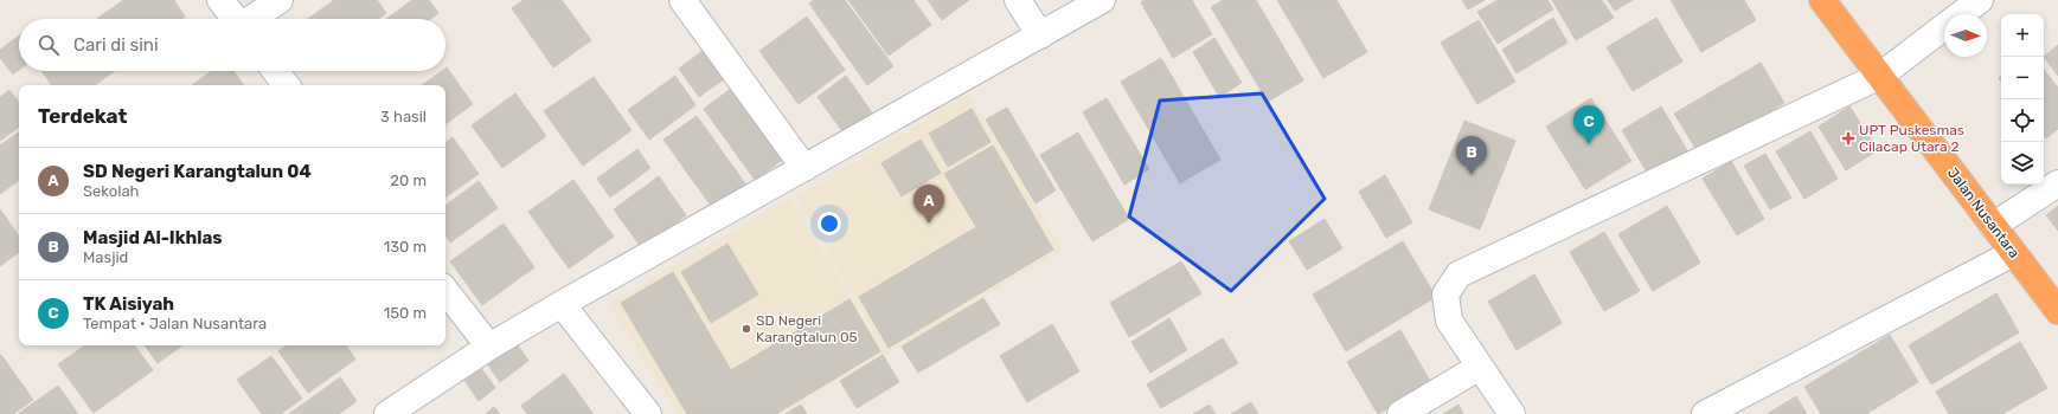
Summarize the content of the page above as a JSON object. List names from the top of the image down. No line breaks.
{"streets":{"highway":["Jalan Nusantara"]},"places":{"health":["UPT Puskesmas Cilacap Utara 2"],"other":["SD Negeri Karangtalun 05"]},"north":"right","page":{"map_buttons":["+","−"],"search":"Cari di sini","heading":["Terdekat","3 hasil"],"pins":["C","B","A"],"list":[{"mark":"A","name":"SD Negeri Karangtalun 04","note":"Sekolah","value":"20 m"},{"mark":"B","name":"Masjid Al-Ikhlas","note":"Masjid","value":"130 m"},{"mark":"C","name":"TK Aisiyah","note":"Tempat · Jalan Nusantara","value":"150 m"}]}}
